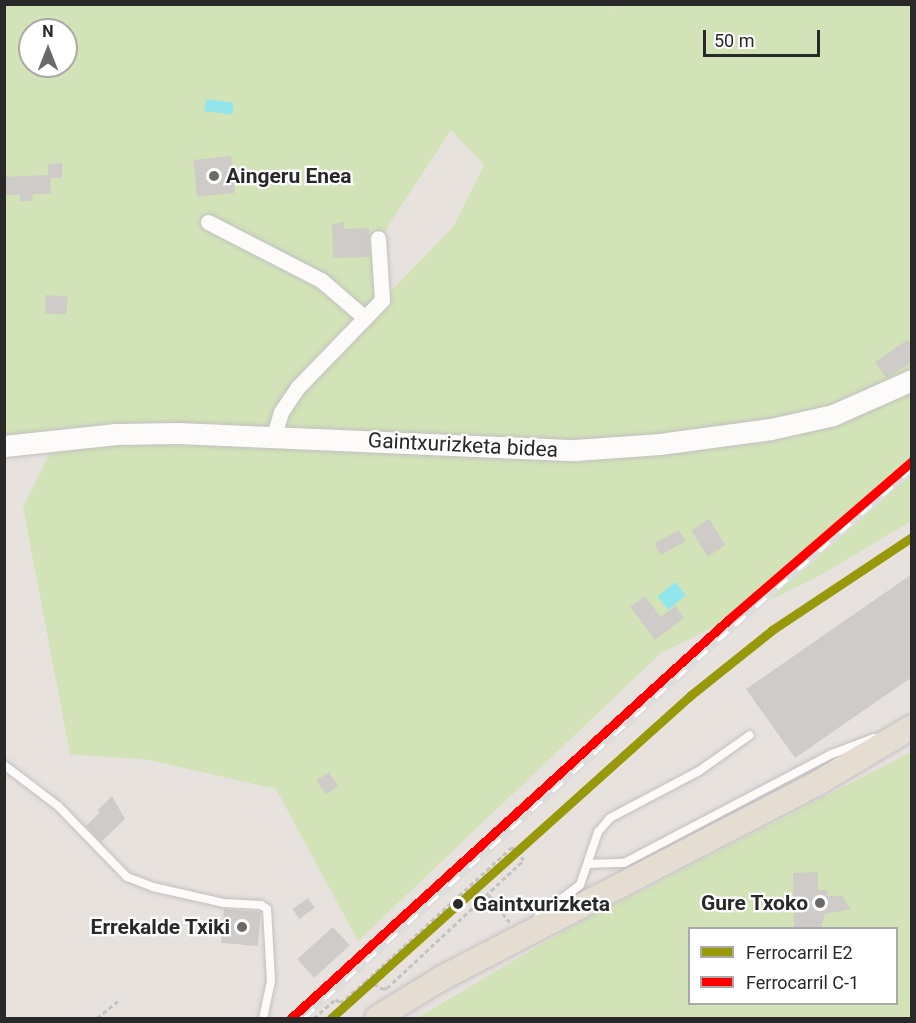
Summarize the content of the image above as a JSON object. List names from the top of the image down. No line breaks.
{"streets":{"main road":["Gaintxurizketa bidea"]},"places":["Aingeru Enea","Gure Txoko","Gaintxurizketa","Errekalde Txiki"],"lines":["rail line C-1","rail line E2"],"legend":["Ferrocarril E2","Ferrocarril C-1"],"scale_bar":"50 m","north":"top"}
